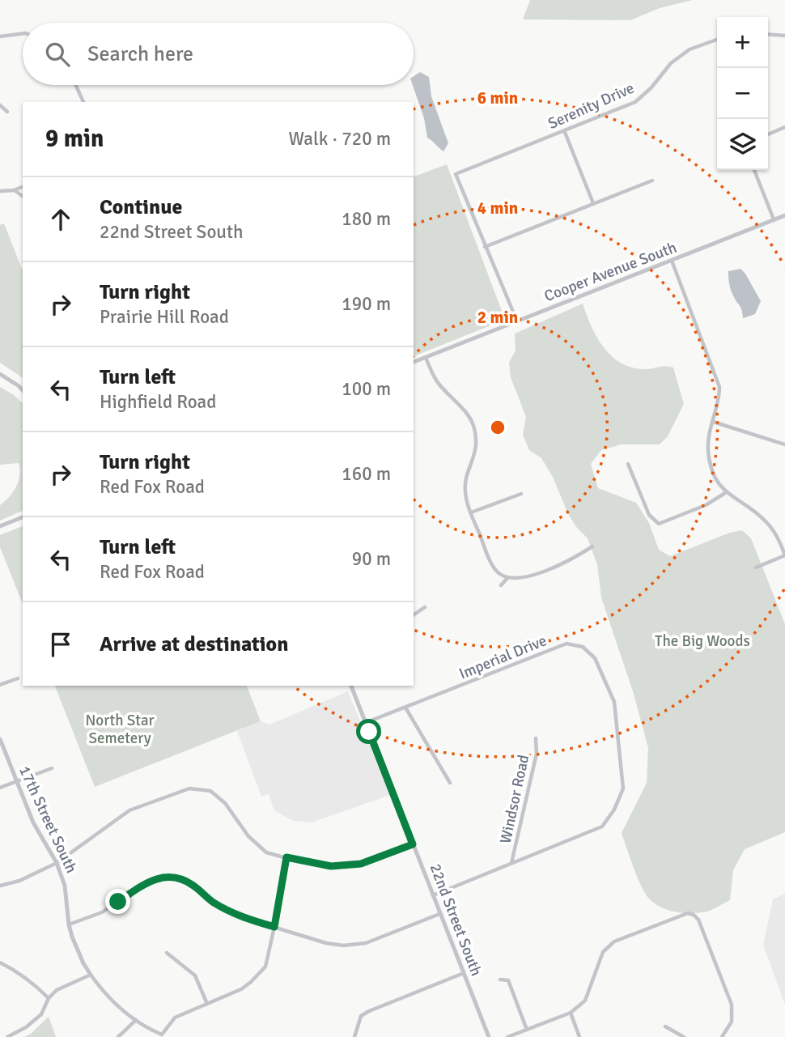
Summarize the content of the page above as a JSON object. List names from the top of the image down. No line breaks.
{"streets":{"street":["Serenity Drive","Cooper Avenue South","Imperial Drive","Windsor Road","17th Street South","22nd Street South"]},"crossings":[["Imperial Drive","Windsor Road"],["Imperial Drive","22nd Street South"]],"parks":["The Big Woods","North Star Semetery"],"page":{"map_buttons":["+","−"],"search":"Search here","heading":["9 min","Walk · 720 m"],"list":[["Continue","22nd Street South","180 m"],["Turn right","Prairie Hill Road","190 m"],["Turn left","Highfield Road","100 m"],["Turn right","Red Fox Road","160 m"],["Turn left","Red Fox Road","90 m"],"Arrive at destination"]},"rings":["6 min","4 min","2 min"]}
